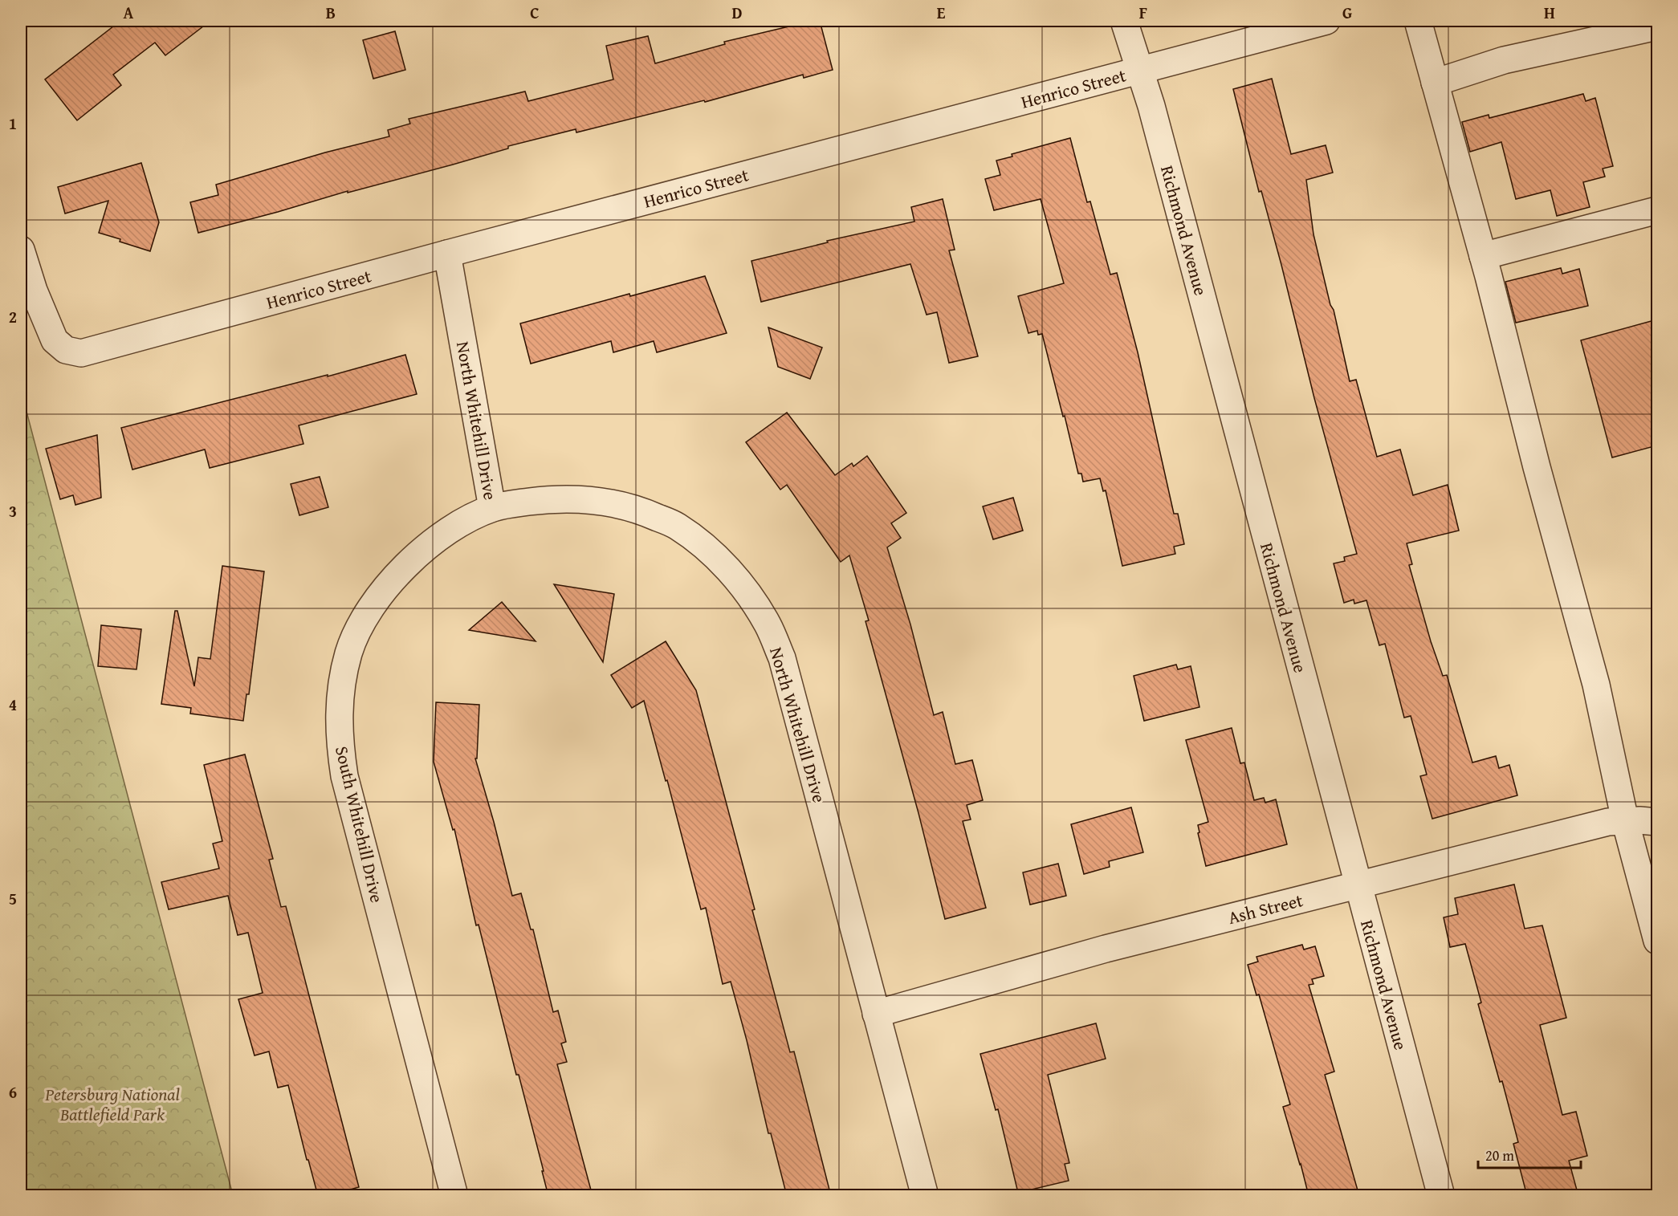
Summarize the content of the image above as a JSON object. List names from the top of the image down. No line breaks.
{"streets":{"street":["Henrico Street","Richmond Avenue","North Whitehill Drive","South Whitehill Drive","Ash Street"]},"crossings":[["Henrico Street","Richmond Avenue"],["Henrico Street","North Whitehill Drive"],["Richmond Avenue","Ash Street"],["North Whitehill Drive","South Whitehill Drive"],["North Whitehill Drive","Ash Street"]],"parks":["Petersburg National Battlefield Park"],"scale_bar":"20 m","grid":{"columns":["A","B","C","D","E","F","G","H"],"rows":["1","2","3","4","5","6"]}}
